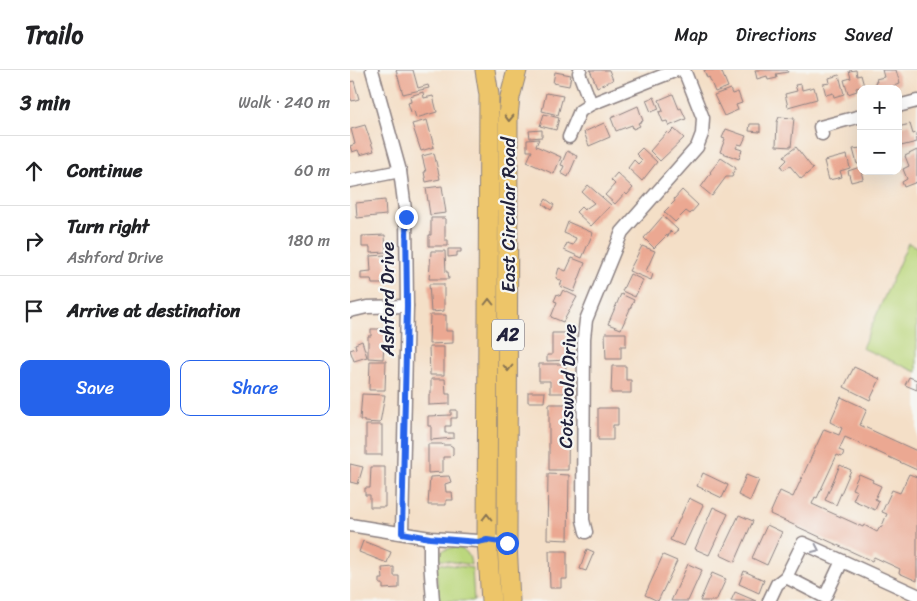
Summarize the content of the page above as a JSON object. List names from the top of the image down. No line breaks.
{"streets":{"highway":["East Circular Road","A2"],"street":["Ashford Drive","Cotswold Drive"]},"page":{"header":"Trailo","nav":["Map","Directions","Saved"],"heading":["3 min","Walk · 240 m"],"map_buttons":["+","−"],"list":[["Continue","60 m"],["Turn right","Ashford Drive","180 m"],"Arrive at destination"],"buttons":["Save","Share"]}}
